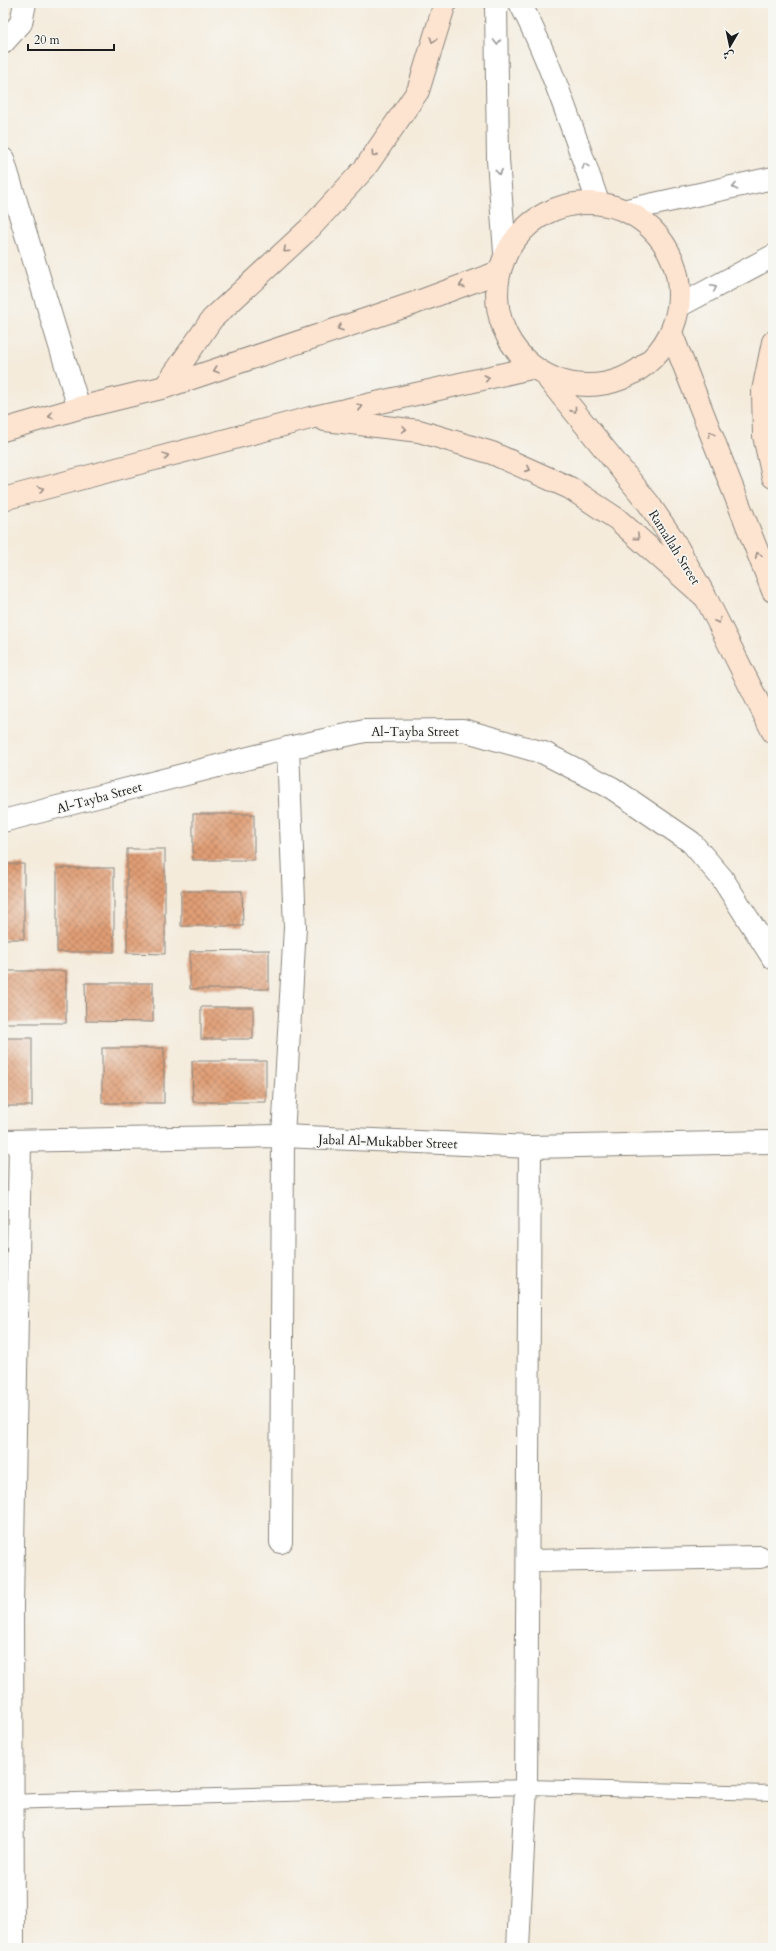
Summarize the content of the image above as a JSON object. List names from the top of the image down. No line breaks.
{"streets":{"main road":["Ramallah Street"],"street":["Al-Tayba Street","Jabal Al-Mukabber Street"]},"scale_bar":"20 m","north":"bottom"}
